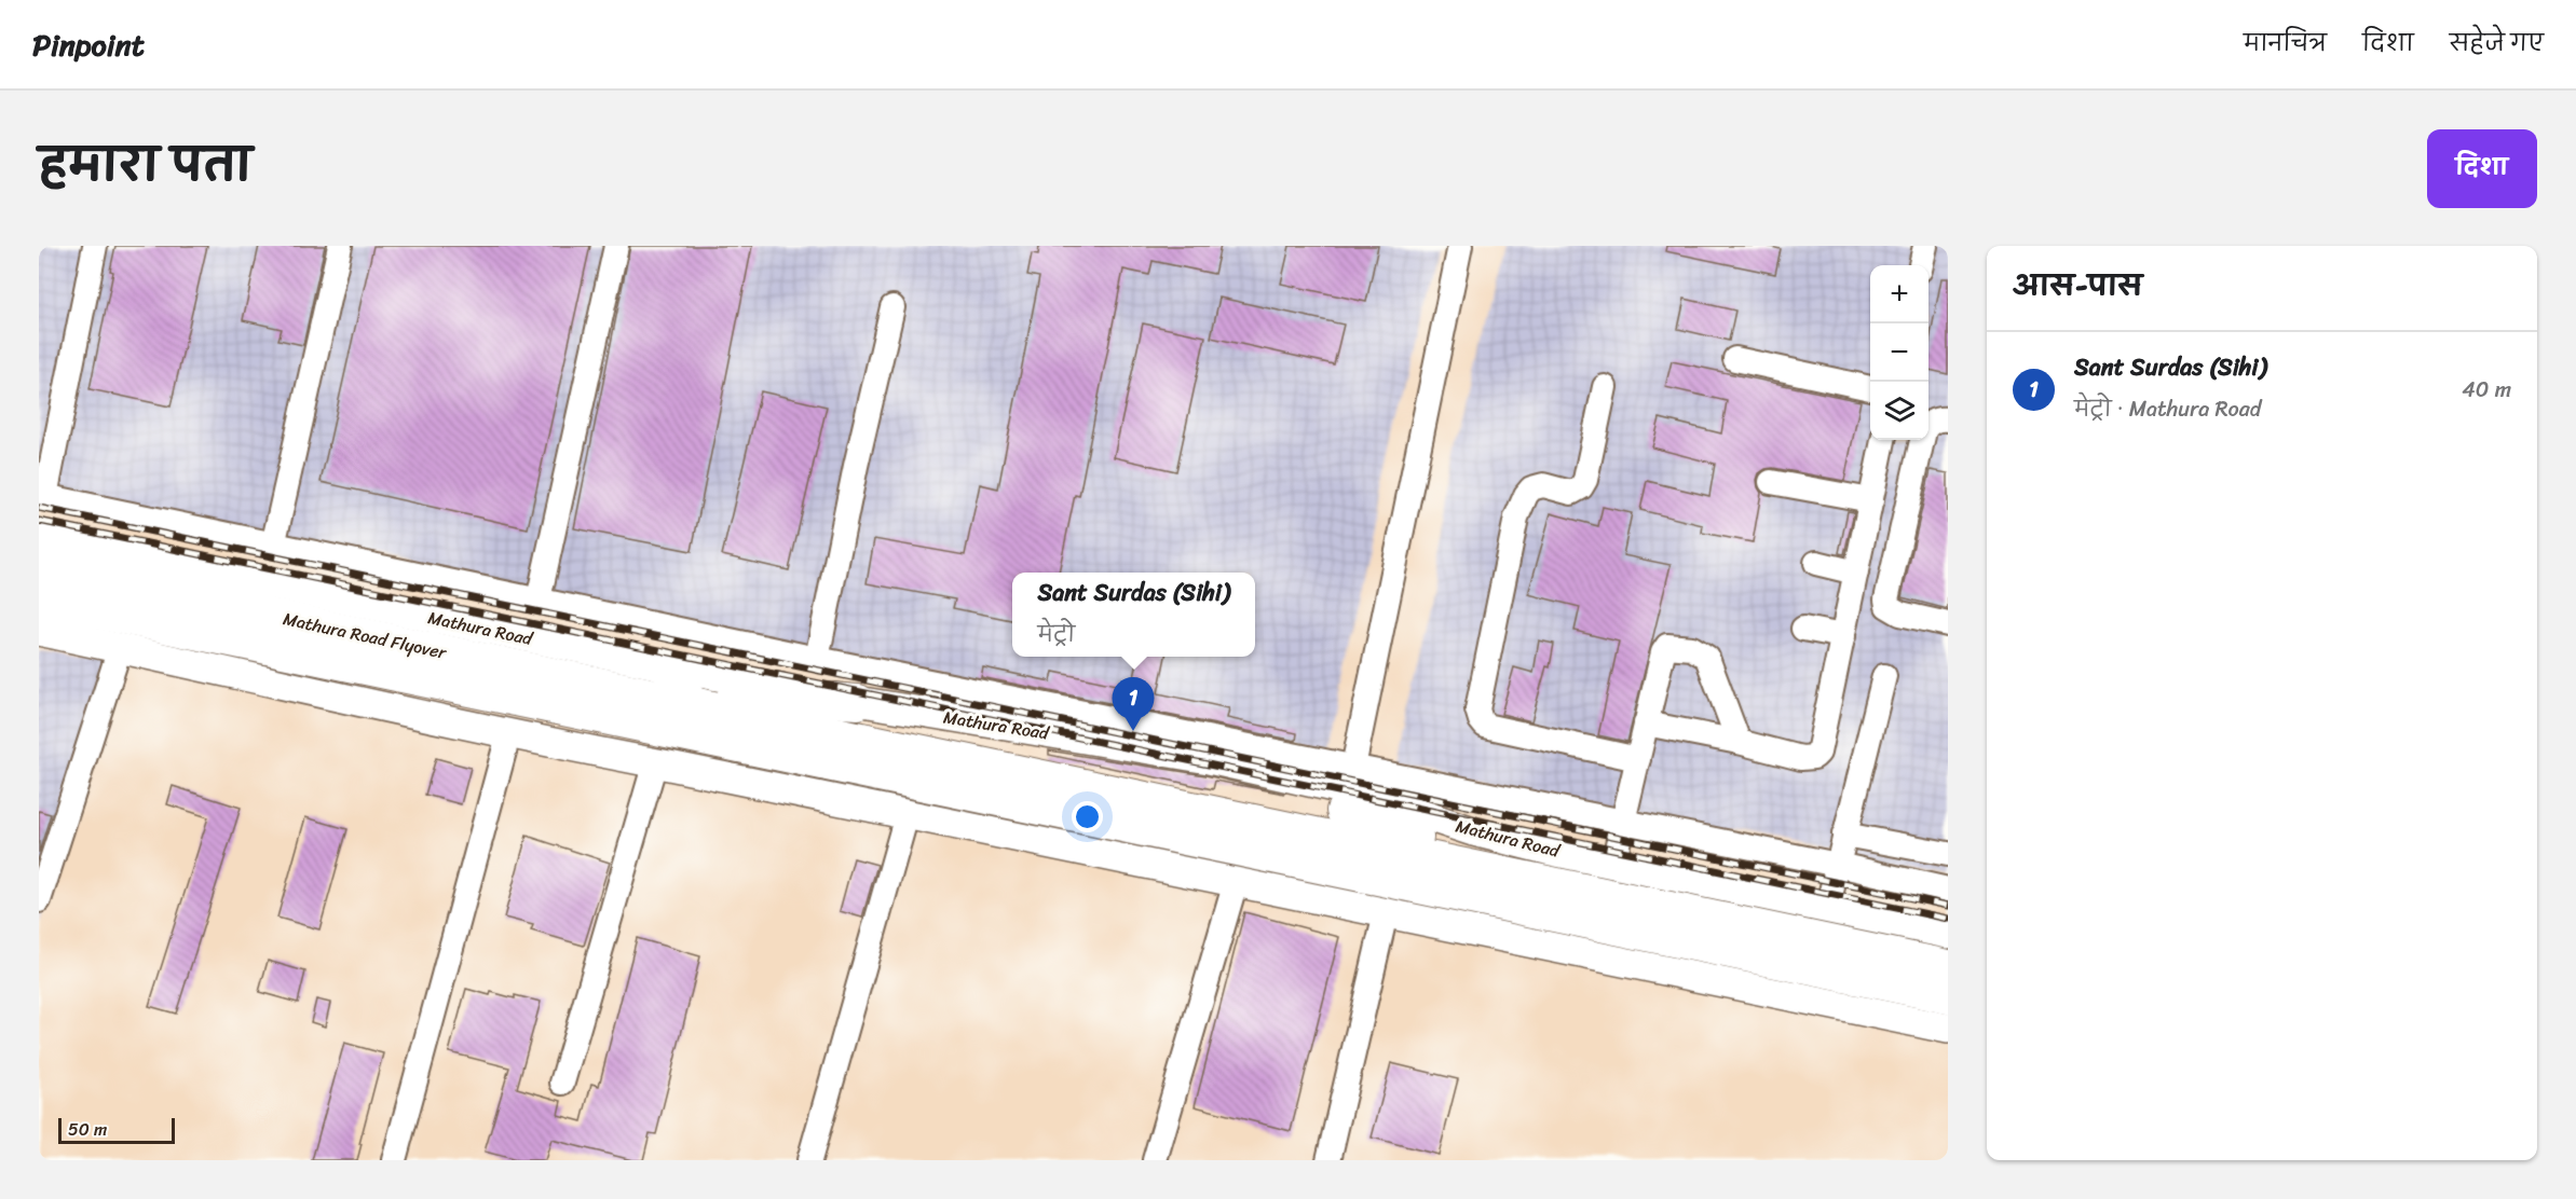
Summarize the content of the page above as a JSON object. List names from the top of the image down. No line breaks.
{"streets":{"highway":["Mathura Road","Mathura Road Flyover"]},"crossings":[["Mathura Road","Mathura Road Flyover"]],"scale_bar":"50 m","page":{"header":"Pinpoint","nav":["मानचित्र","दिशा","सहेजे गए"],"title":"हमारा पता","buttons":"दिशा","heading":"आस-पास","map_buttons":["+","−"],"list":[{"mark":"1","name":"Sant Surdas (Sihi)","note":"मेट्रो · Mathura Road","value":"40 m"}],"popup":["Sant Surdas (Sihi)","मेट्रो"],"pins":"1","scale":"50 m"}}
